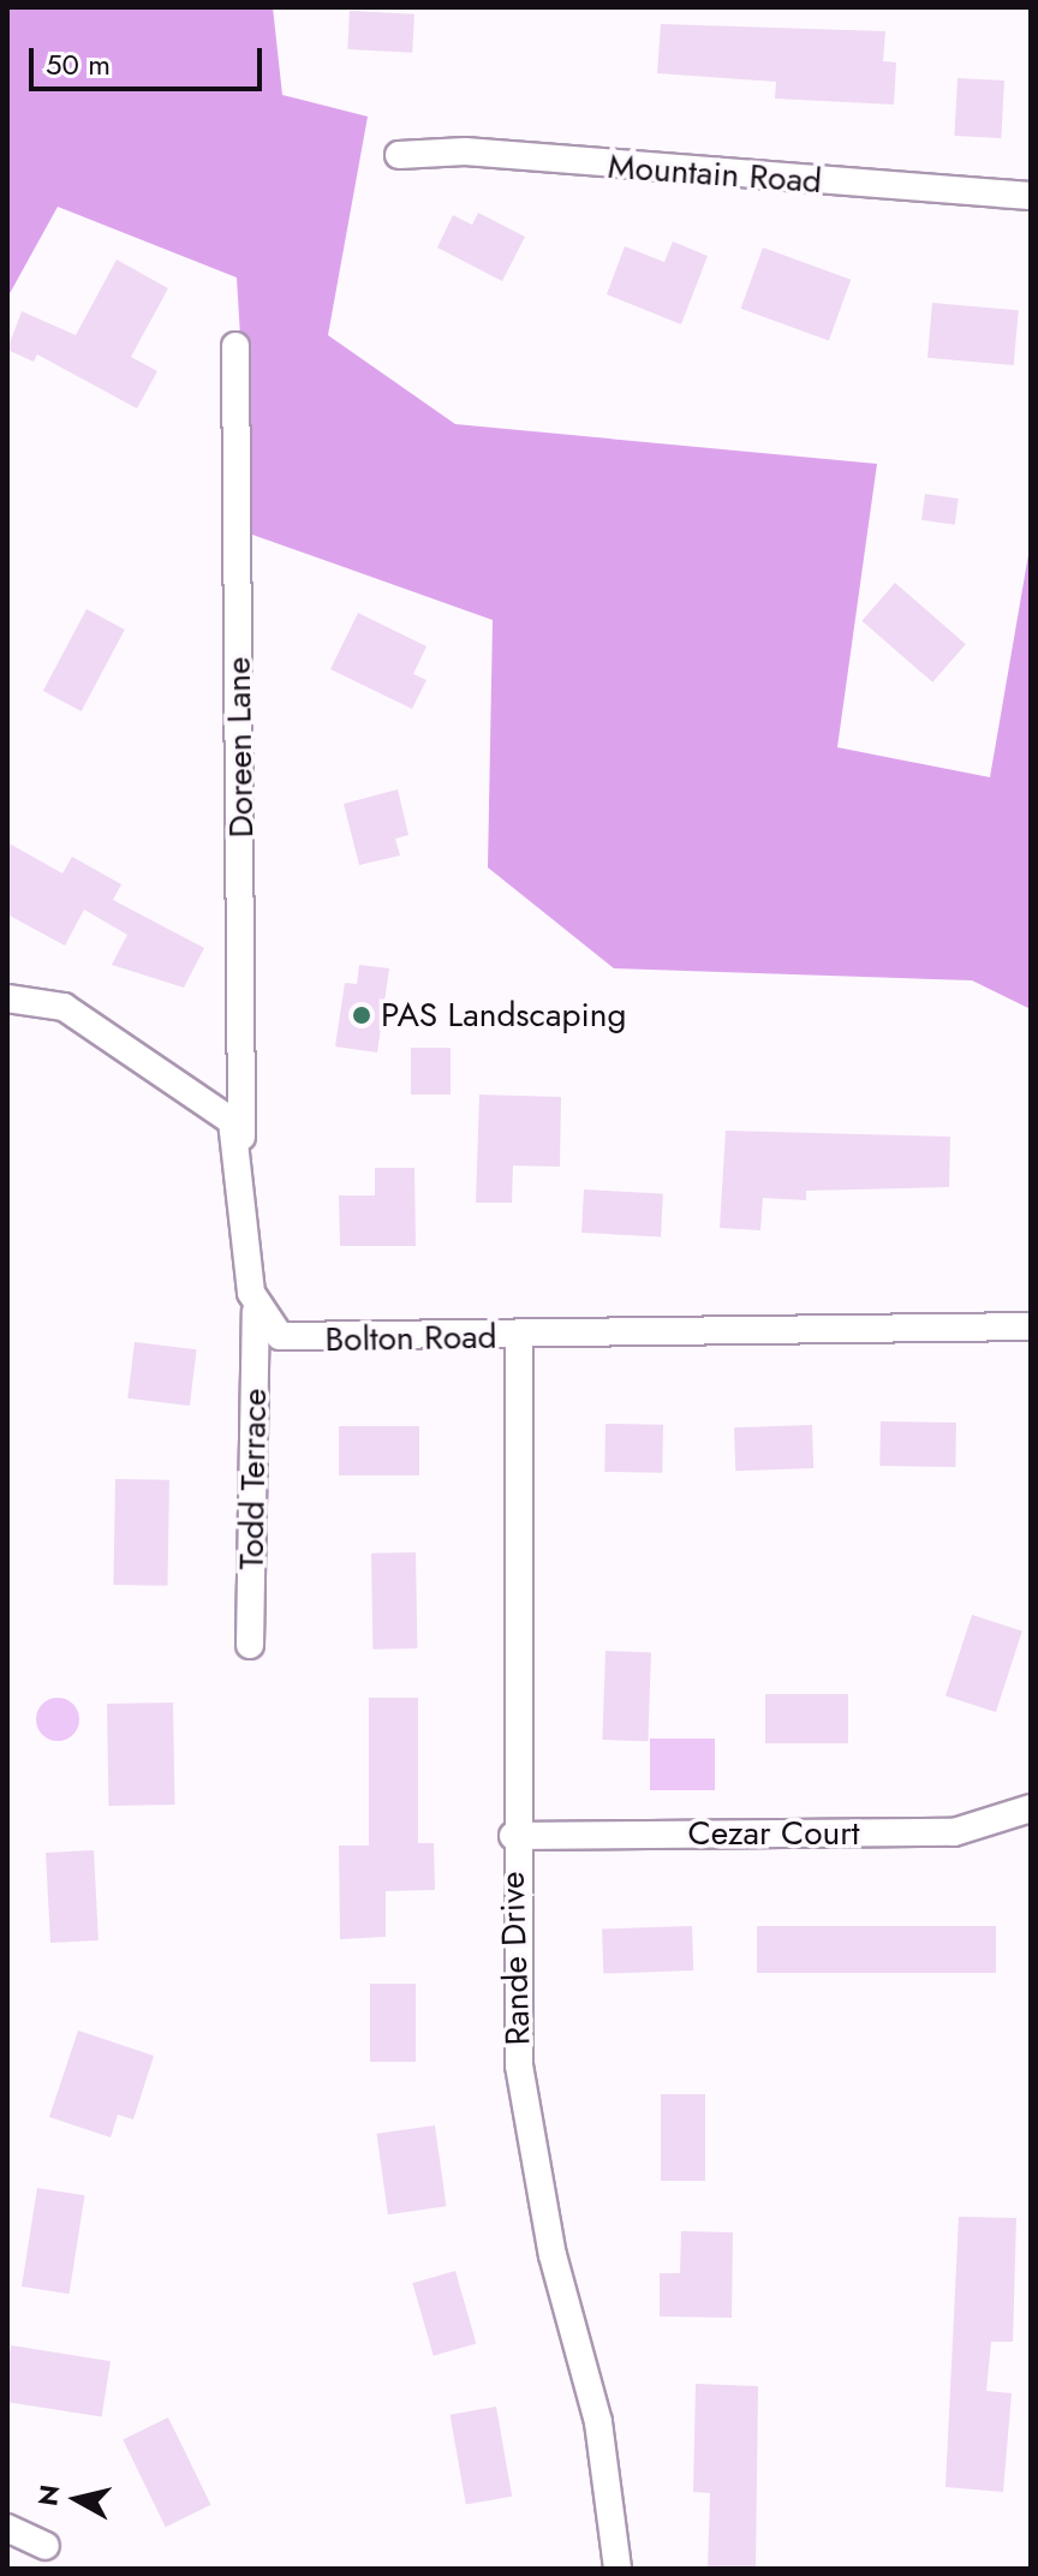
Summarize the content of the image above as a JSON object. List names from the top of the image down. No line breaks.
{"streets":{"street":["Mountain Road","Doreen Lane","Bolton Road","Todd Terrace","Cezar Court","Rande Drive"]},"crossings":[["Bolton Road","Todd Terrace"],["Bolton Road","Rande Drive"],["Cezar Court","Rande Drive"]],"places":["PAS Landscaping"],"scale_bar":"50 m","north":"left"}
